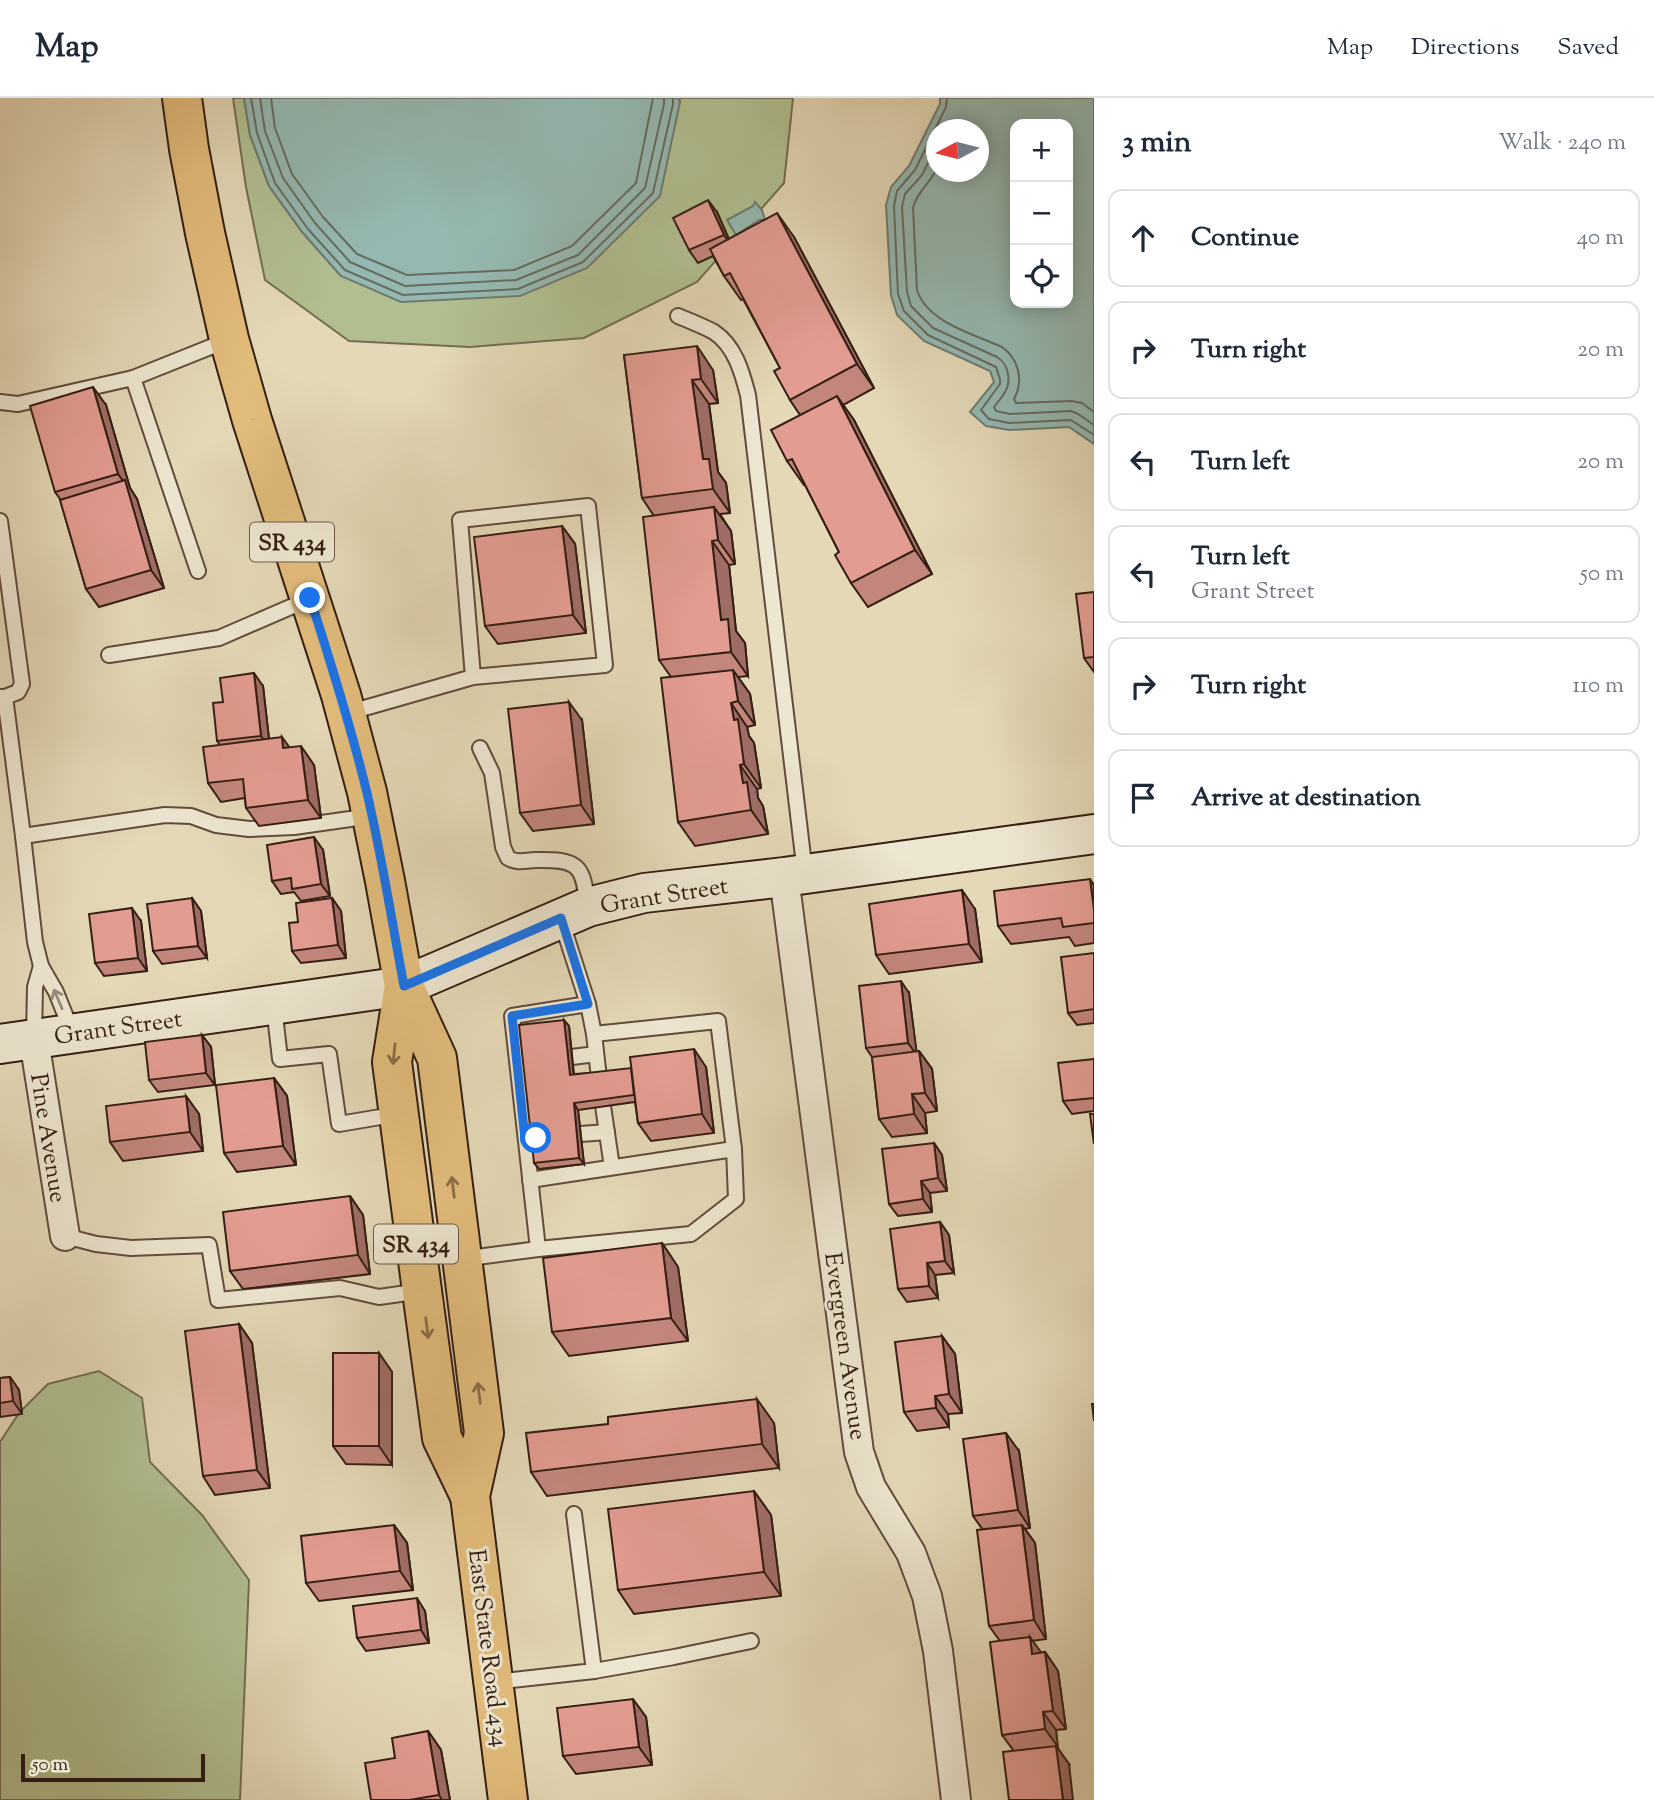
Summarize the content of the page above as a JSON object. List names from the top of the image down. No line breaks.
{"streets":{"main road":["SR 434","East State Road 434"],"street":["Grant Street","Pine Avenue","Evergreen Avenue"]},"crossings":[["SR 434","Grant Street"],["SR 434","East State Road 434"],["Grant Street","Pine Avenue"],["Grant Street","Evergreen Avenue"]],"scale_bar":"50 m","north":"left","page":{"header":"Map","nav":["Map","Directions","Saved"],"heading":["3 min","Walk · 240 m"],"map_buttons":["+","−"],"list":[["Continue","40 m"],["Turn right","20 m"],["Turn left","20 m"],["Turn left","Grant Street","50 m"],["Turn right","110 m"],"Arrive at destination"],"scale":"50 m"}}
